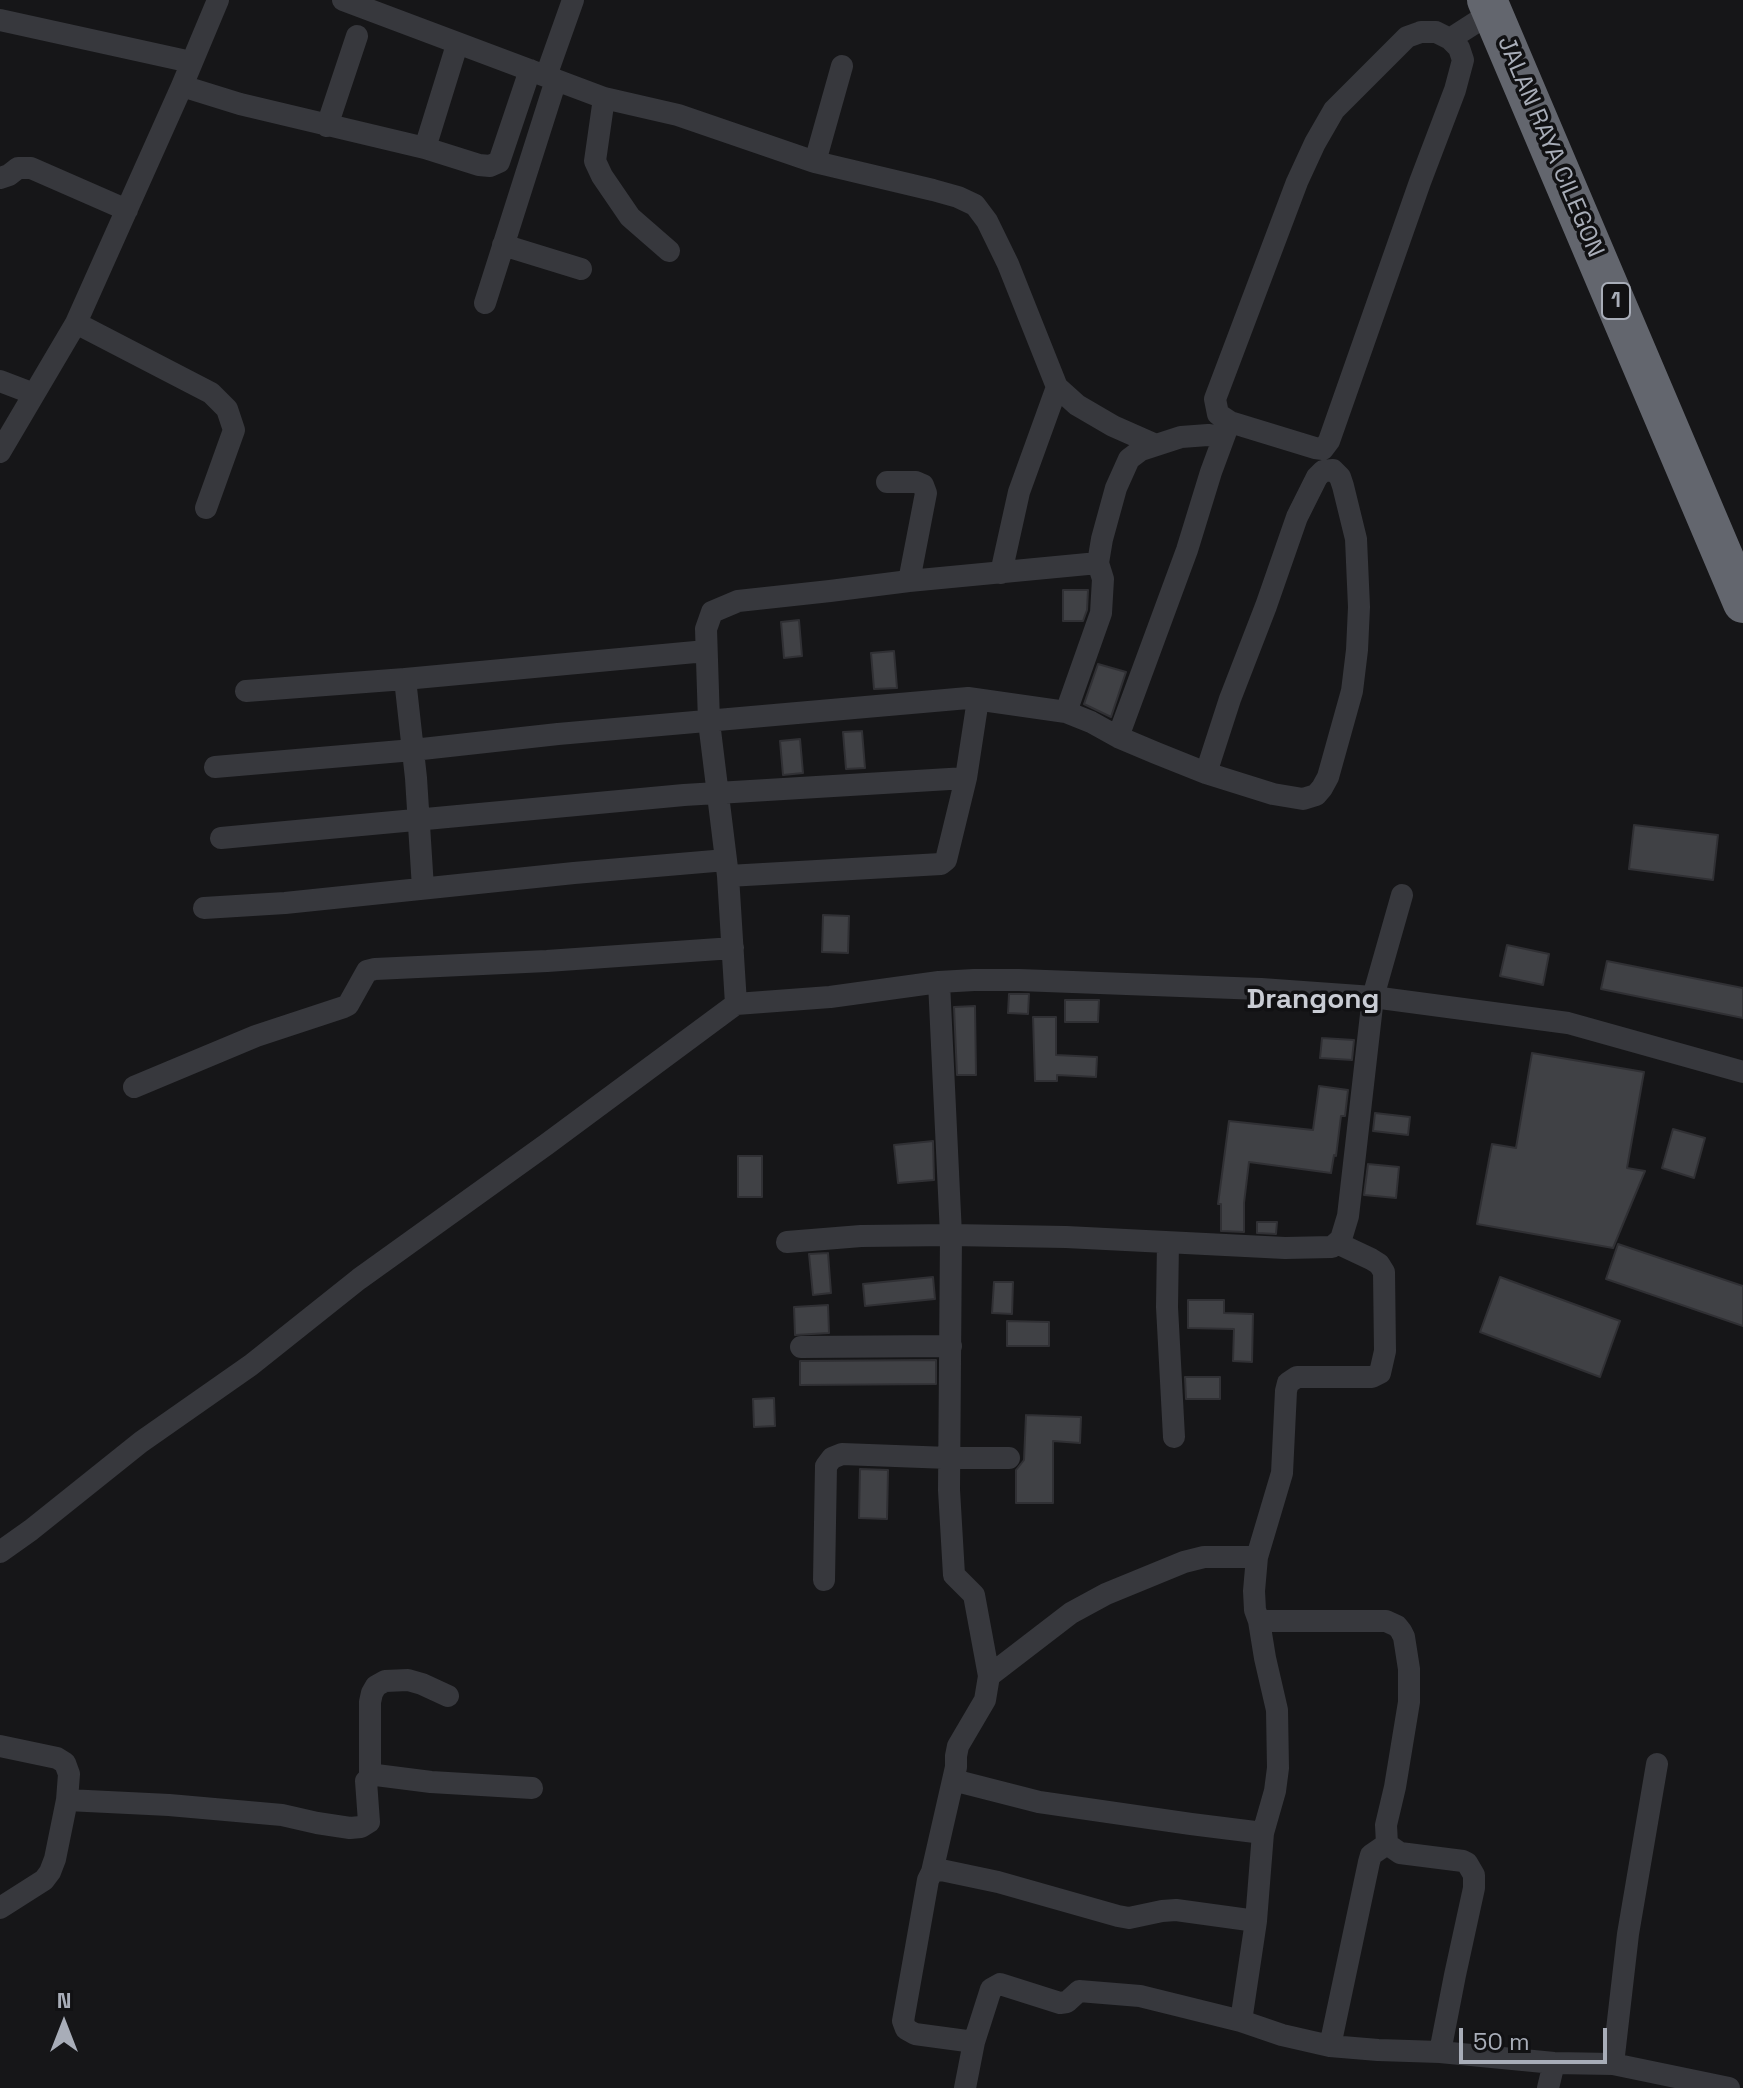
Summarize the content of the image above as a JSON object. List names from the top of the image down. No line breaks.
{"streets":{"highway":["JALAN RAYA CILEGON","1"]},"districts":["Drangong"],"scale_bar":"50 m","north":"top"}
